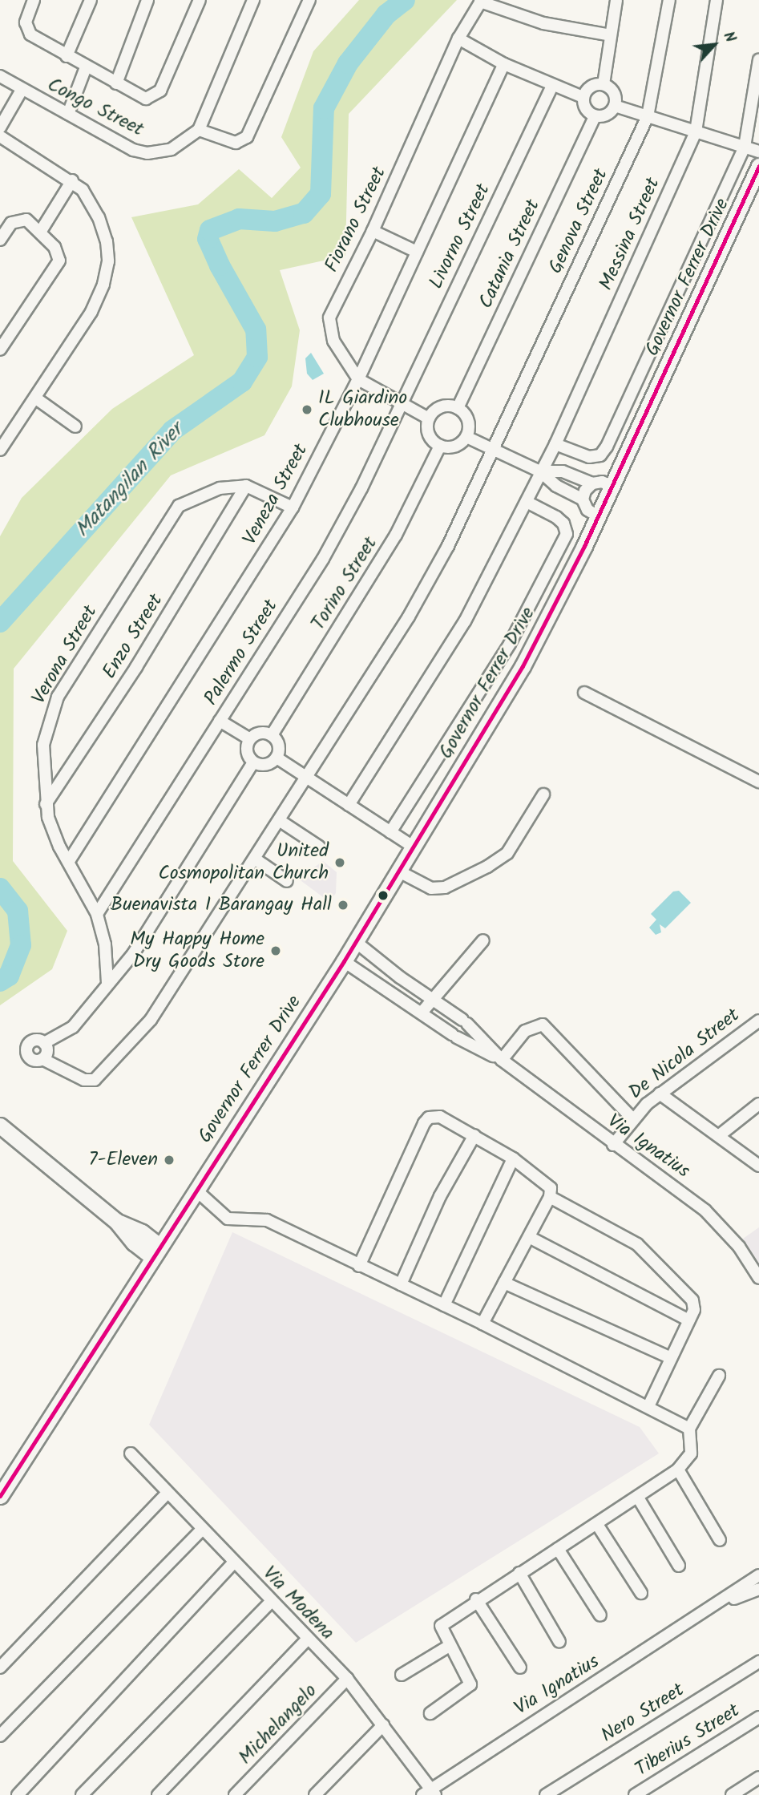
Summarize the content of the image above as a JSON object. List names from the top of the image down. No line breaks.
{"streets":{"main road":["Governor Ferrer Drive"],"street":["Congo Street","Fiorano Street","Genova Street","Messina Street","Livorno Street","Catania Street","Veneza Street","Torino Street","Enzo Street","Palermo Street","Verona Street","De Nicola Street","Via Ignatius","Via Modena","Nero Street","Michelangelo","Tiberius Street"]},"crossings":[["Fiorano Street","Livorno Street"],["Fiorano Street","Catania Street"],["Fiorano Street","Veneza Street"],["Fiorano Street","Torino Street"],["Fiorano Street","Palermo Street"],["Livorno Street","Palermo Street"],["Catania Street","Torino Street"],["Governor Ferrer Drive","Via Ignatius"],["Veneza Street","Verona Street"],["Enzo Street","Verona Street"],["Palermo Street","Verona Street"],["De Nicola Street","Via Ignatius"],["Via Ignatius","Via Modena"],["Via Modena","Michelangelo"]],"water":["Matangilan River"],"places":["IL Giardino Clubhouse","United Cosmopolitan Church","Buenavista I Barangay Hall","My Happy Home Dry Goods Store","7-Eleven"],"north":"top right"}
